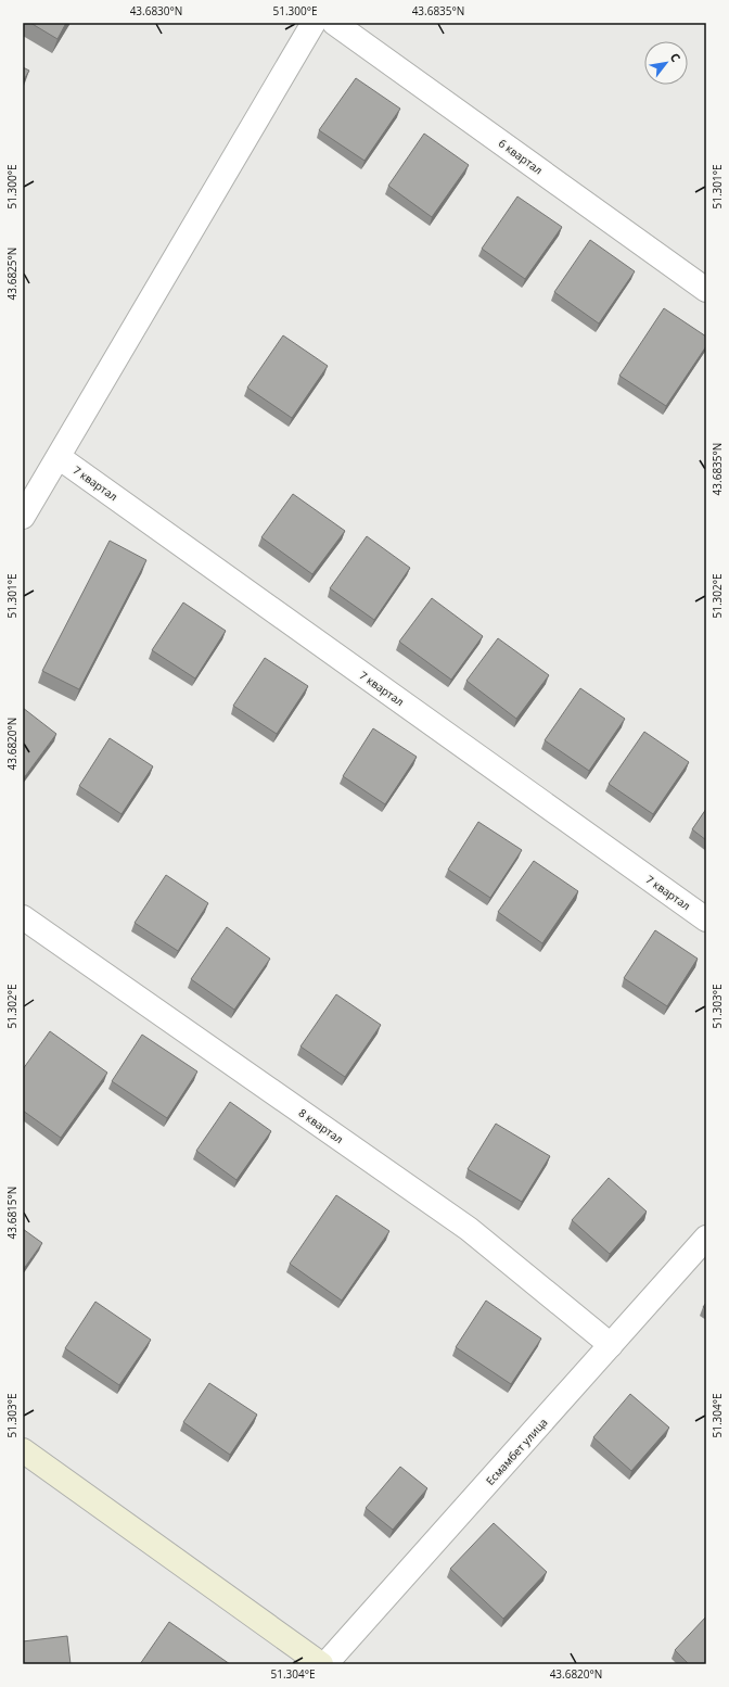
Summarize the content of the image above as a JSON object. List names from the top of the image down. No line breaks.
{"streets":{"street":["6 квартал","7 квартал","8 квартал","Есмамбет улица"]},"crossings":[["8 квартал","Есмамбет улица"]],"north":"top right","coordinates":["43.6830°N","51.300°E","43.6835°N","51.301°E","43.6825°N","51.302°E","43.6820°N","51.303°E","43.6815°N","51.304°E"]}
